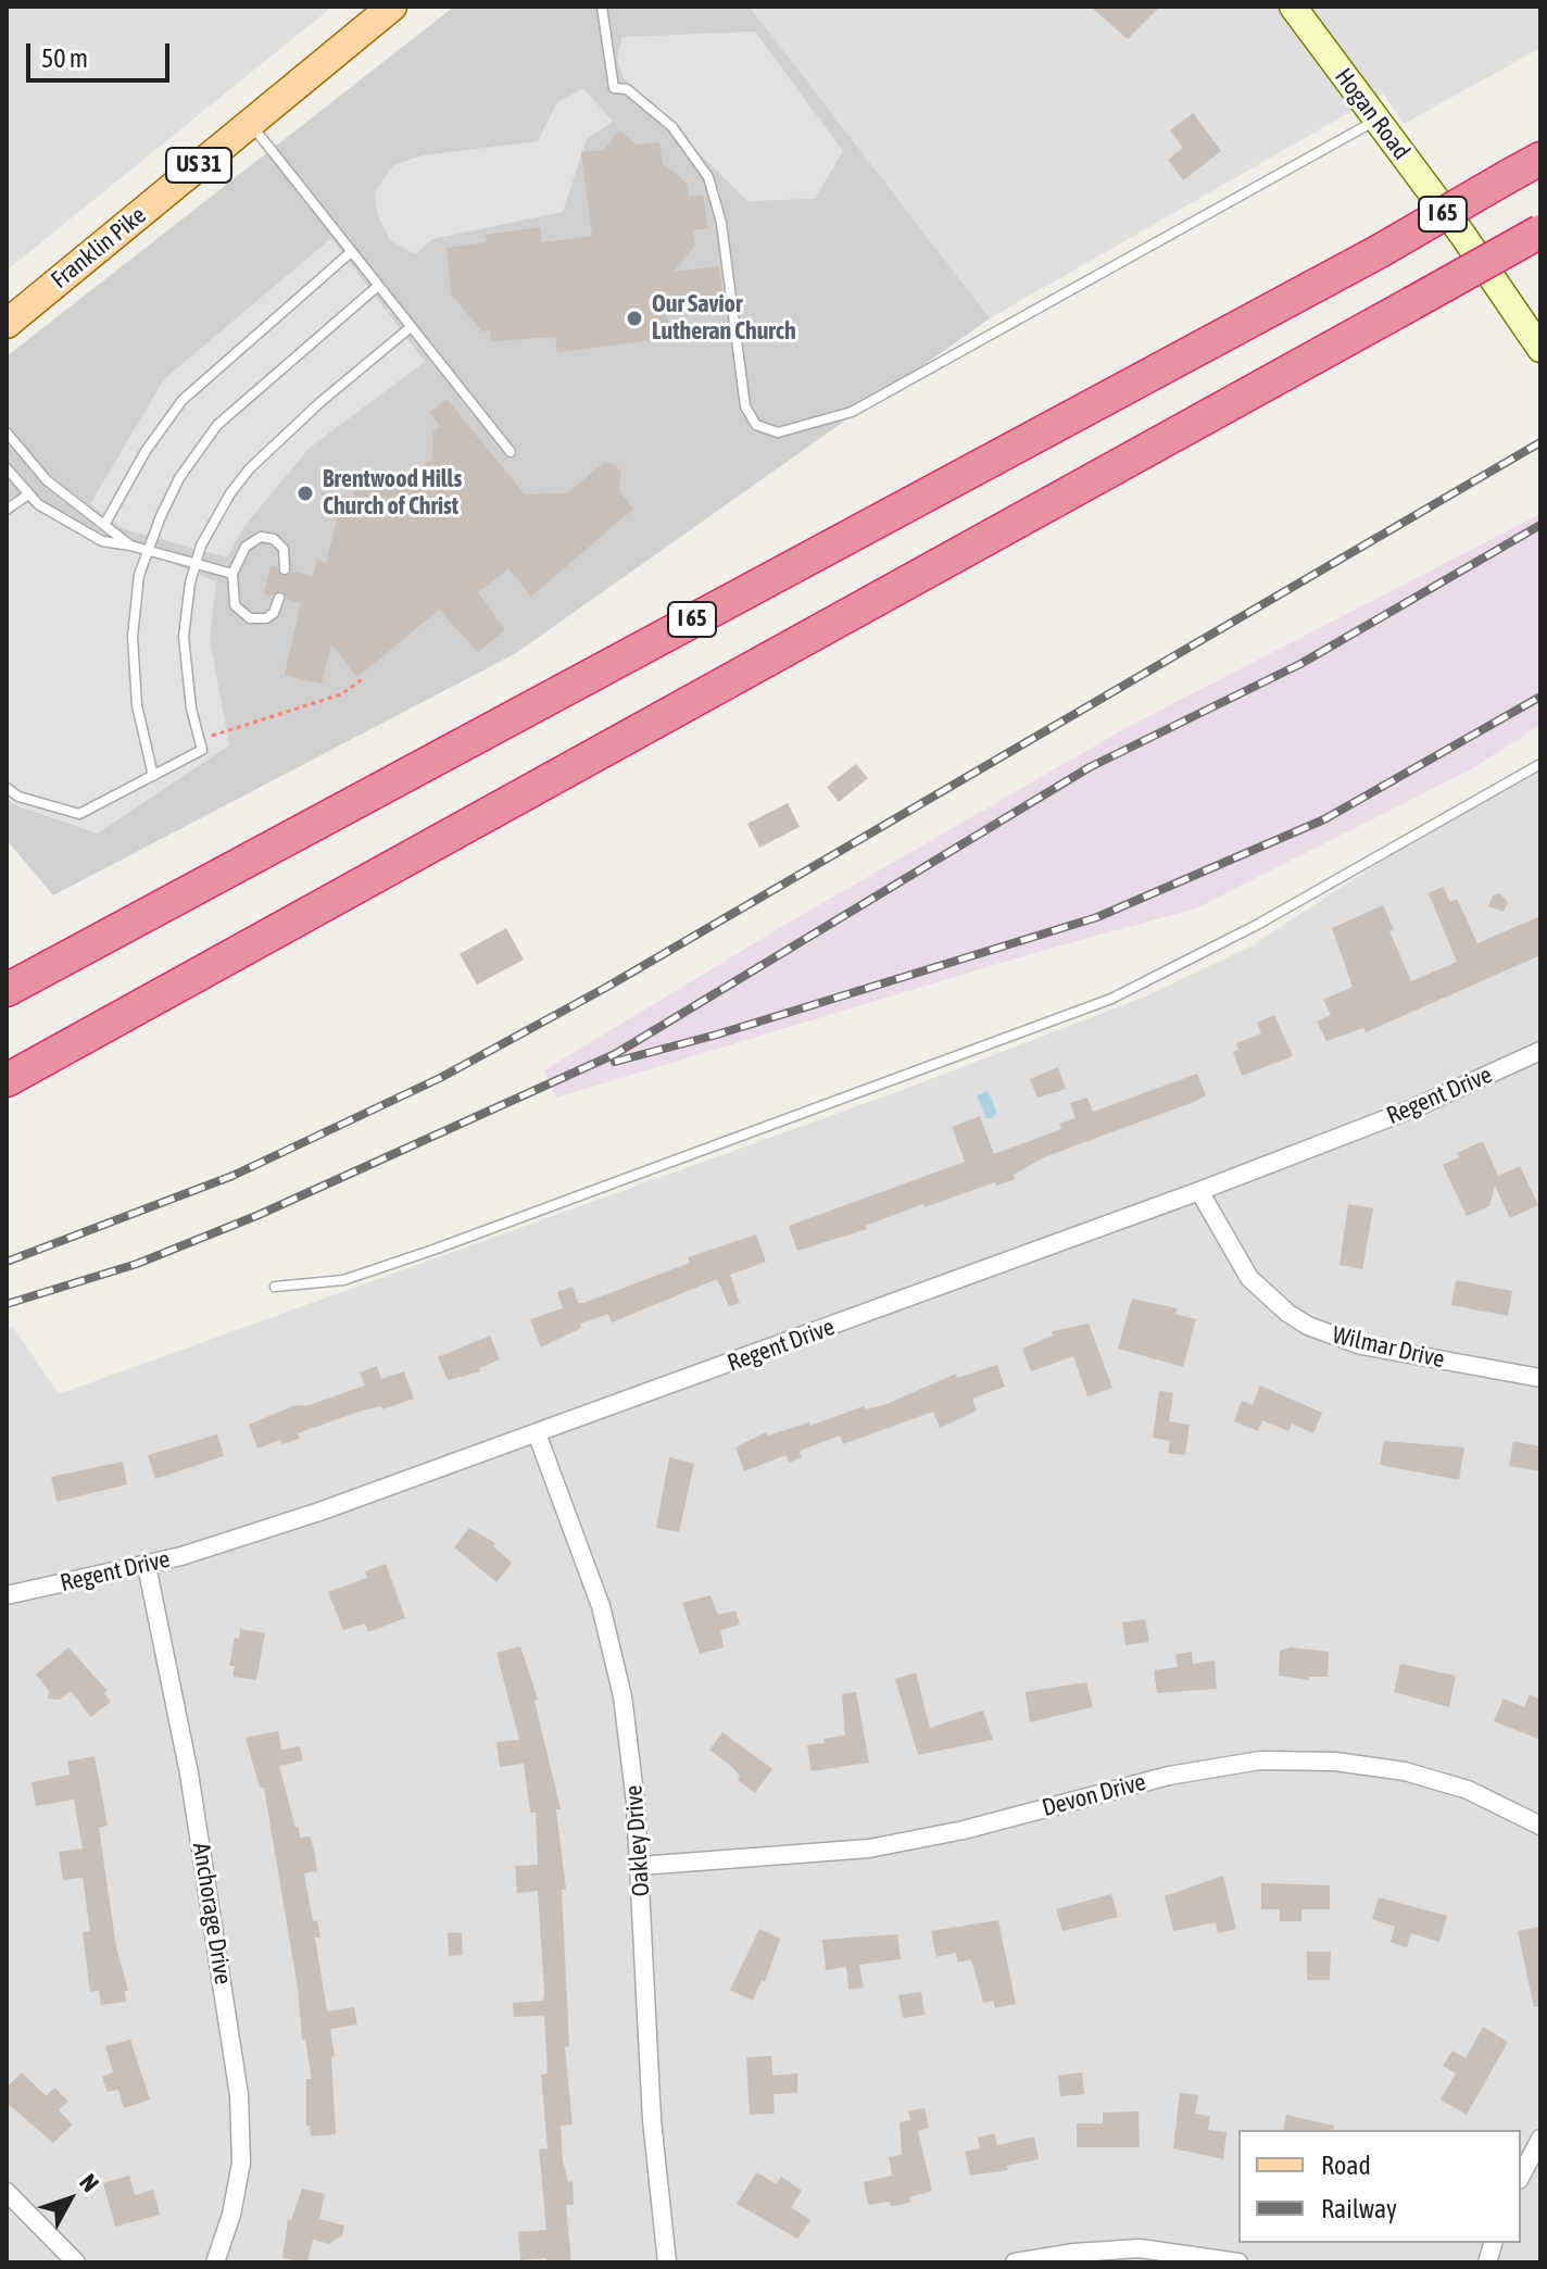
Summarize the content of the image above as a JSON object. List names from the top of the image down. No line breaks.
{"streets":{"highway":["I 65"],"main road":["US 31","Franklin Pike"],"street":["Hogan Road","Regent Drive","Wilmar Drive","Devon Drive","Oakley Drive","Anchorage Drive"]},"crossings":[["Regent Drive","Wilmar Drive"],["Regent Drive","Oakley Drive"],["Regent Drive","Anchorage Drive"],["Devon Drive","Oakley Drive"]],"places":["Our Savior Lutheran Church","Brentwood Hills Church of Christ"],"legend":["Road","Railway"],"scale_bar":"50 m","north":"top right"}
